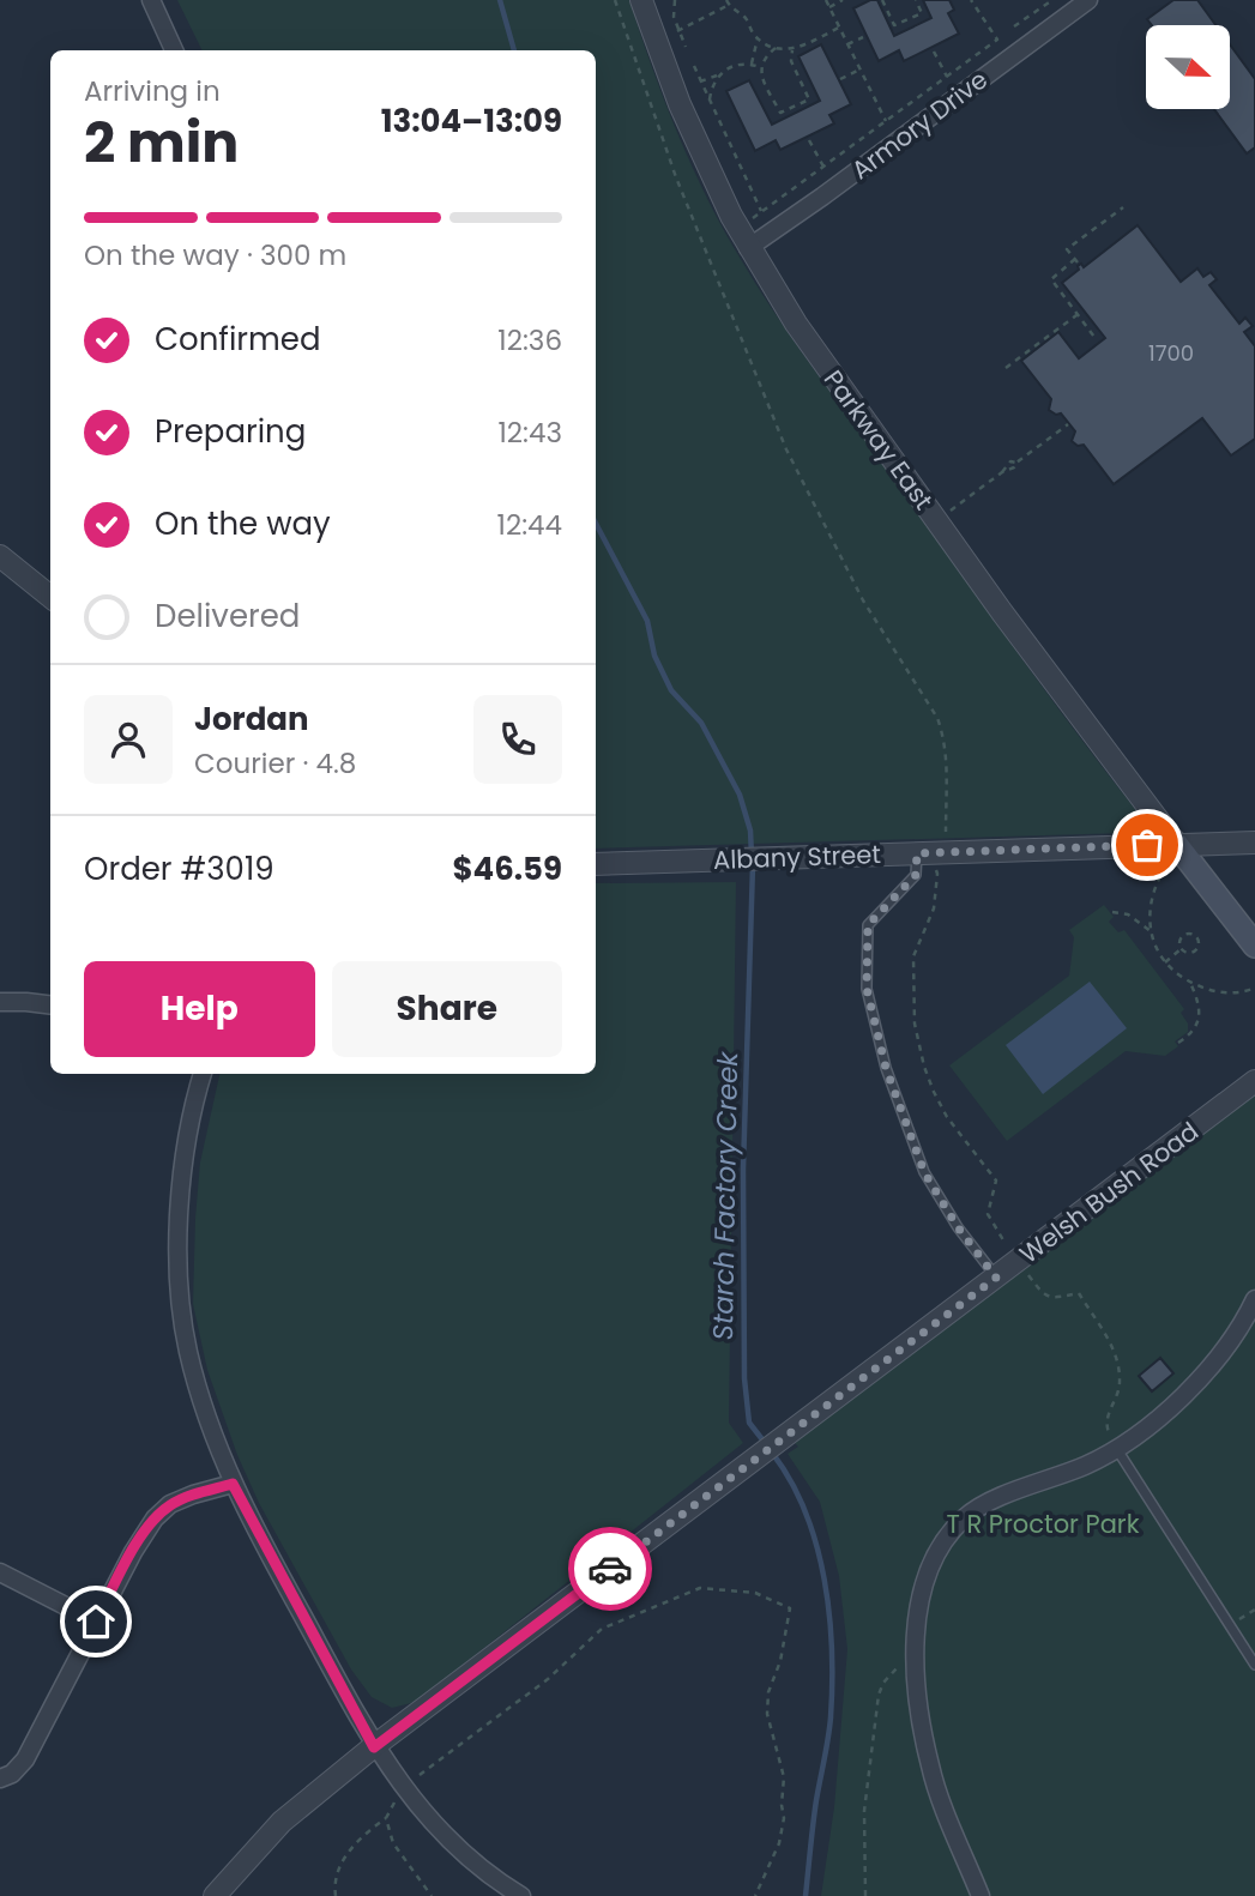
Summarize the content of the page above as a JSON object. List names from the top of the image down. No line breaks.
{"streets":{"street":["Armory Drive","Parkway East","Albany Street","Welsh Bush Road"]},"crossings":[["Armory Drive","Parkway East"],["Parkway East","Albany Street"]],"water":["Starch Factory Creek"],"parks":["T R Proctor Park"],"house_numbers":["1700"],"north":"right","page":{"heading":["2 min","Arriving in","13:04–13:09"],"panel":["Jordan","Courier · 4.8","Order #3019","$46.59"],"bar":"On the way · 300 m","list":[["Confirmed","12:36"],["Preparing","12:43"],["On the way","12:44"],"Delivered"],"buttons":["Help","Share"]}}
